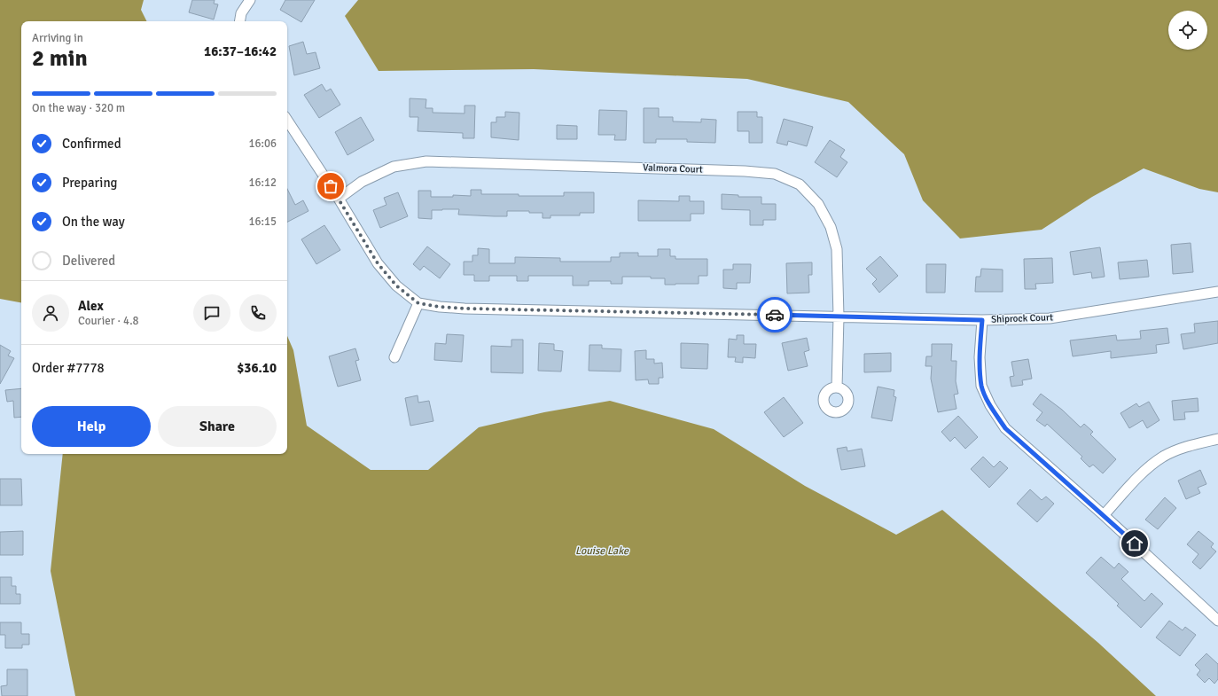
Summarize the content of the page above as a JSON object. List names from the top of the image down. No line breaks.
{"streets":{"street":["Valmora Court","Shiprock Court"]},"crossings":[["Valmora Court","Shiprock Court"]],"water":["Louise Lake"],"page":{"heading":["2 min","Arriving in","16:37–16:42"],"panel":["Alex","Courier · 4.8","Order #7778","$36.10"],"bar":"On the way · 320 m","list":[["Confirmed","16:06"],["Preparing","16:12"],["On the way","16:15"],"Delivered"],"buttons":["Help","Share"]}}
